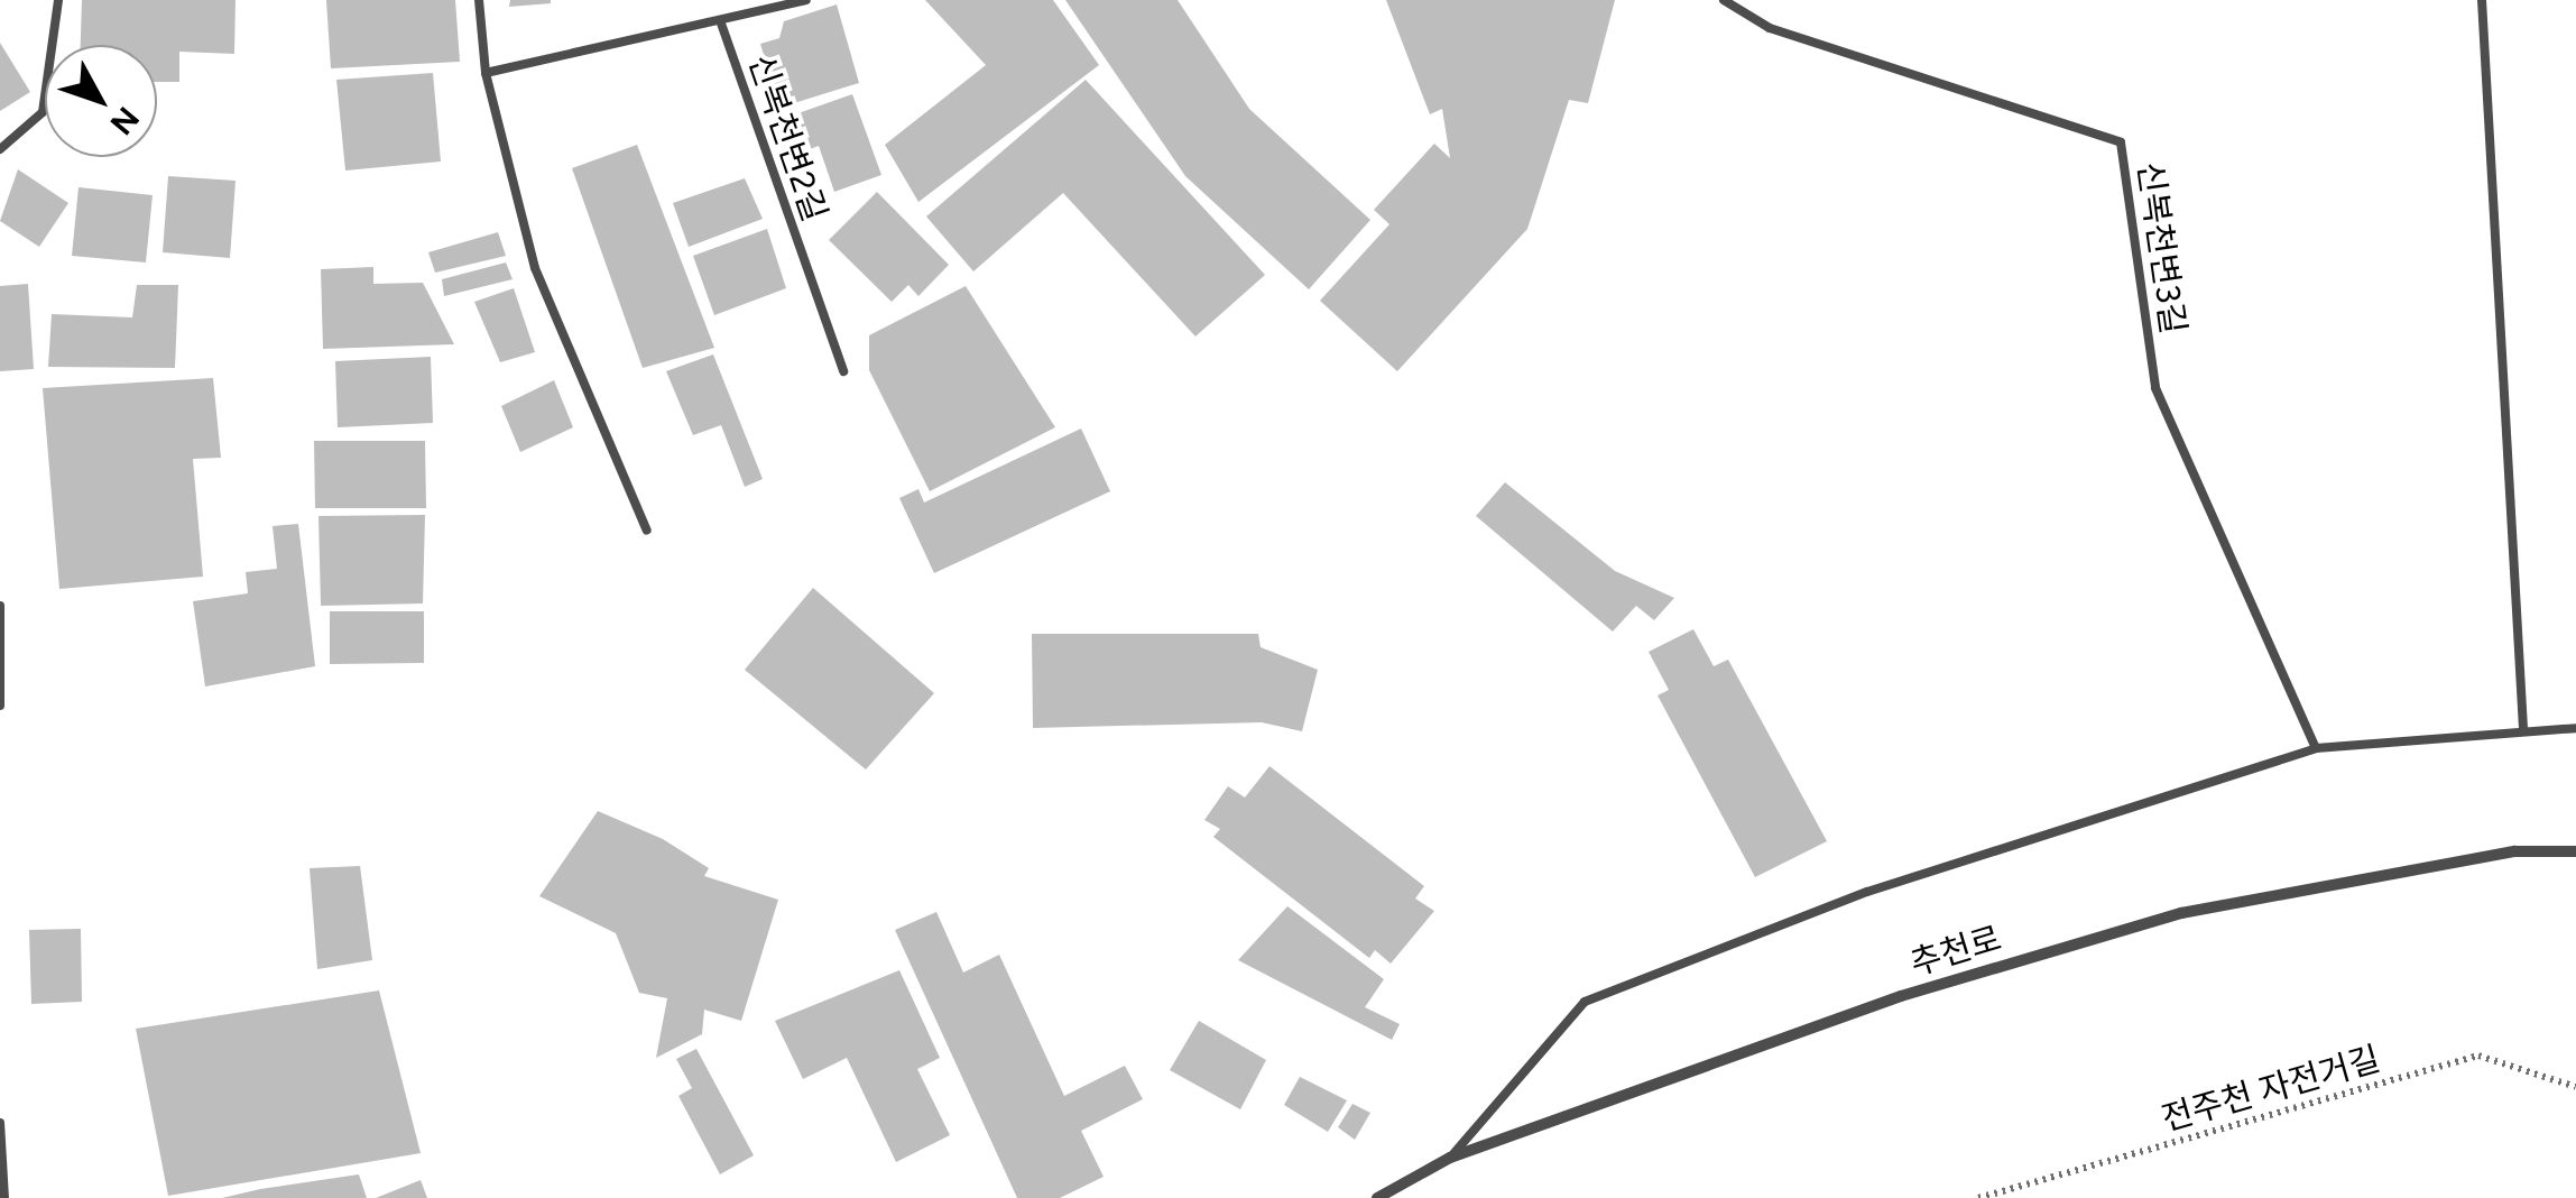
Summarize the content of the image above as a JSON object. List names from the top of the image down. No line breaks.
{"streets":{"street":["추천로"],"lane":["신복천변2길","신복천변3길"],"path":["전주천 자전거길"]},"north":"bottom right"}
